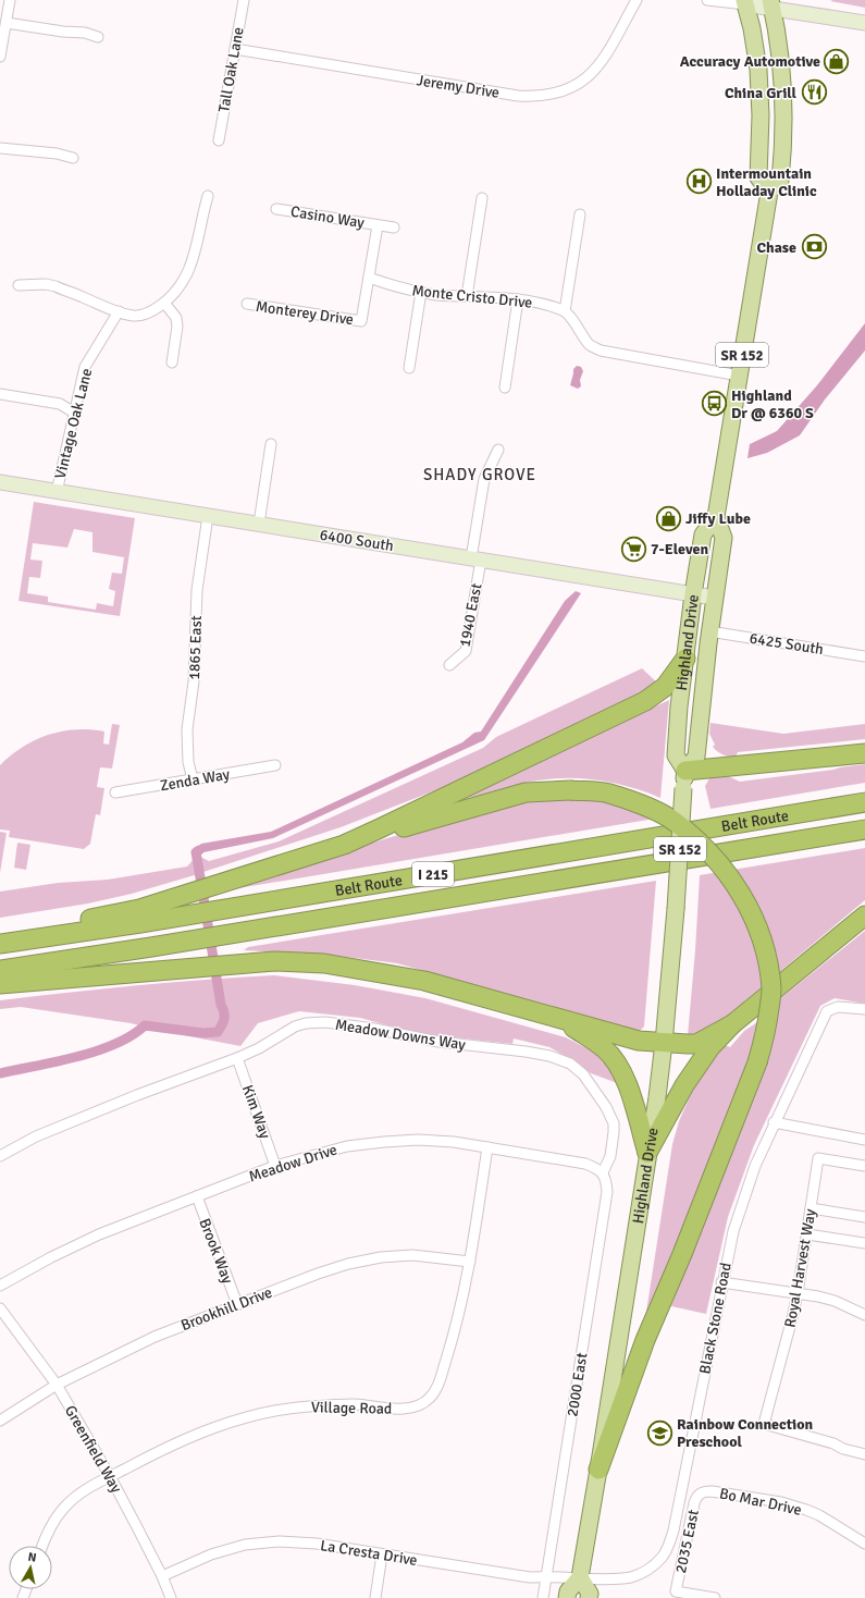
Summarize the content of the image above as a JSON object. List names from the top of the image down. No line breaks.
{"streets":{"highway":["Belt Route","I 215"],"main road":["SR 152","Highland Drive"],"street":["Tall Oak Lane","Jeremy Drive","Casino Way","Monte Cristo Drive","Monterey Drive","Vintage Oak Lane","6400 South","1940 East","6425 South","1865 East","Zenda Way","Meadow Downs Way","Kim Way","Meadow Drive","Brook Way","Royal Harvest Way","Brookhill Drive","Black Stone Road","2000 East","Village Road","Greenfield Way","Bo Mar Drive","2035 East","La Cresta Drive"]},"crossings":[["Tall Oak Lane","Jeremy Drive"],["Casino Way","Monte Cristo Drive"],["Casino Way","Monterey Drive"],["Vintage Oak Lane","6400 South"],["6400 South","1940 East"],["6400 South","Highland Drive"],["6400 South","1865 East"],["Highland Drive","6425 South"],["Highland Drive","Black Stone Road"],["Highland Drive","La Cresta Drive"],["1865 East","Zenda Way"],["Meadow Downs Way","Kim Way"],["Meadow Downs Way","Meadow Drive"],["Meadow Downs Way","2000 East"],["Kim Way","Meadow Drive"],["Meadow Drive","Brook Way"],["Meadow Drive","2000 East"],["Meadow Drive","Village Road"],["Brook Way","Brookhill Drive"],["Brookhill Drive","Village Road"],["Brookhill Drive","Greenfield Way"],["Black Stone Road","La Cresta Drive"],["2000 East","La Cresta Drive"],["Village Road","Greenfield Way"],["Greenfield Way","La Cresta Drive"],["Bo Mar Drive","2035 East"]],"districts":["SHADY GROVE"],"places":{"shop":["Accuracy Automotive","Jiffy Lube"],"restaurant":["China Grill"],"hospital":["Intermountain Holladay Clinic"],"bank":["Chase"],"bus stop":["Highland Dr @ 6360 S"],"supermarket":["7-Eleven"],"school or university":["Rainbow Connection Preschool"]},"north":"top"}
